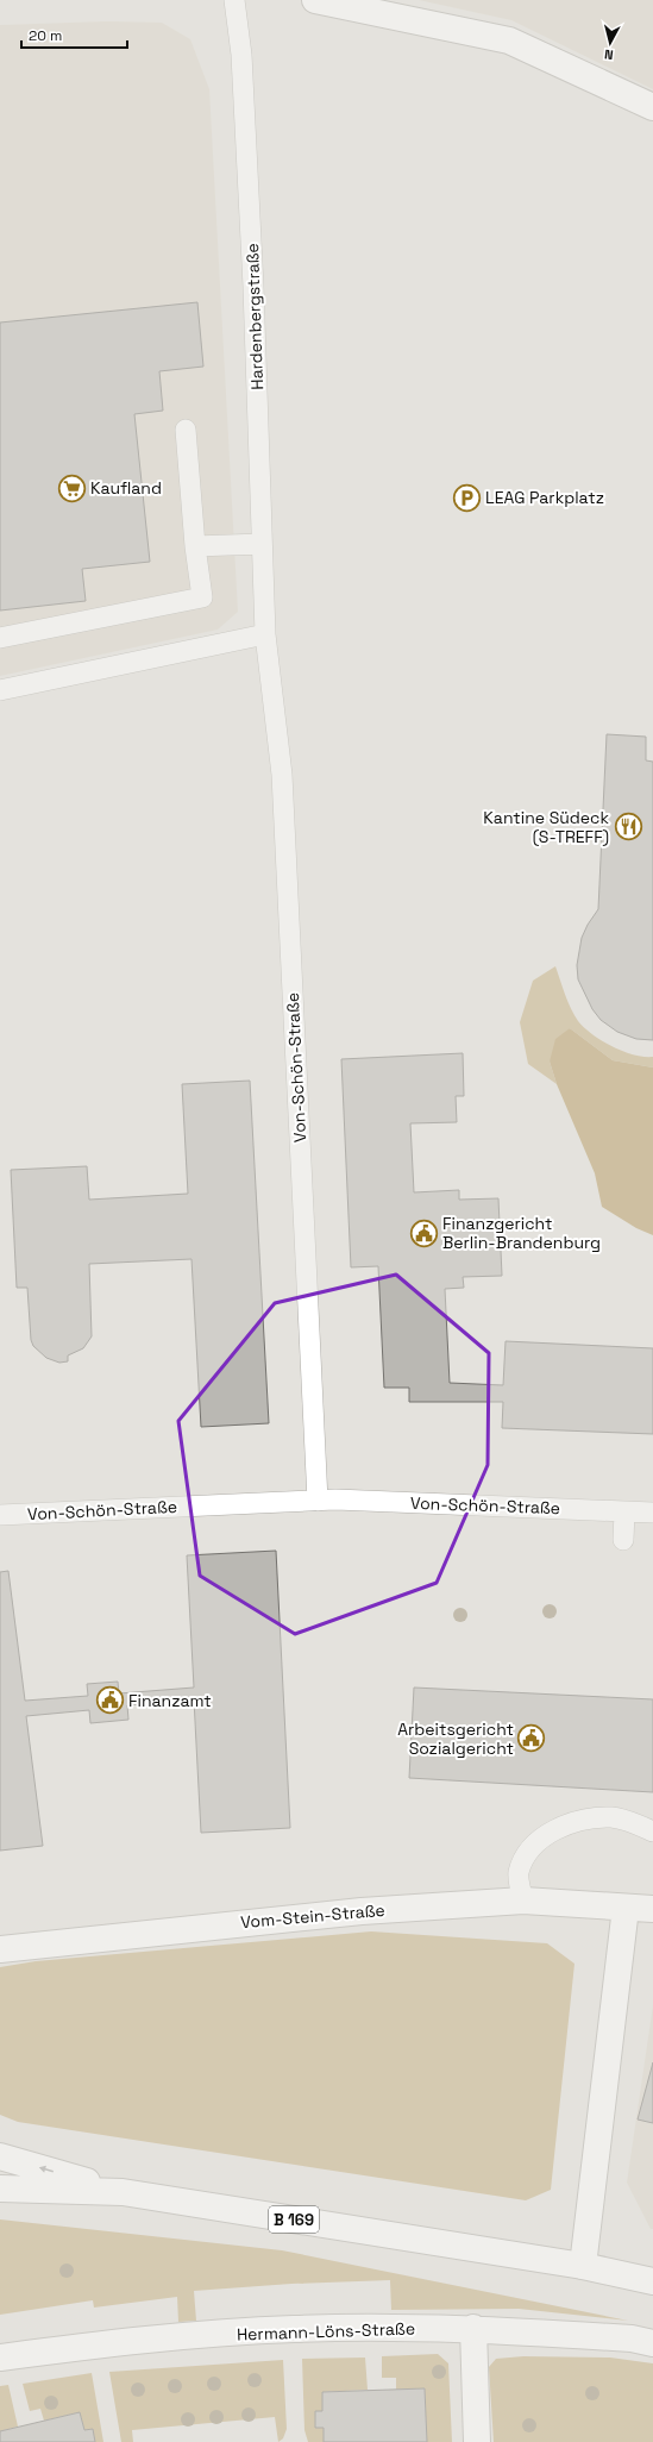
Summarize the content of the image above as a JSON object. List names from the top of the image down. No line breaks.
{"streets":{"street":["Vom-Stein-Straße","B 169","Hermann-Löns-Straße"],"lane":["Hardenbergstraße","Von-Schön-Straße"]},"crossings":[["Hardenbergstraße","Von-Schön-Straße"]],"places":{"supermarket":["Kaufland"],"parking":["LEAG Parkplatz"],"restaurant":["Kantine Südeck (S-TREFF)"],"public building":["Finanzgericht Berlin-Brandenburg","Finanzamt","Arbeitsgericht Sozialgericht"]},"scale_bar":"20 m","north":"bottom"}
